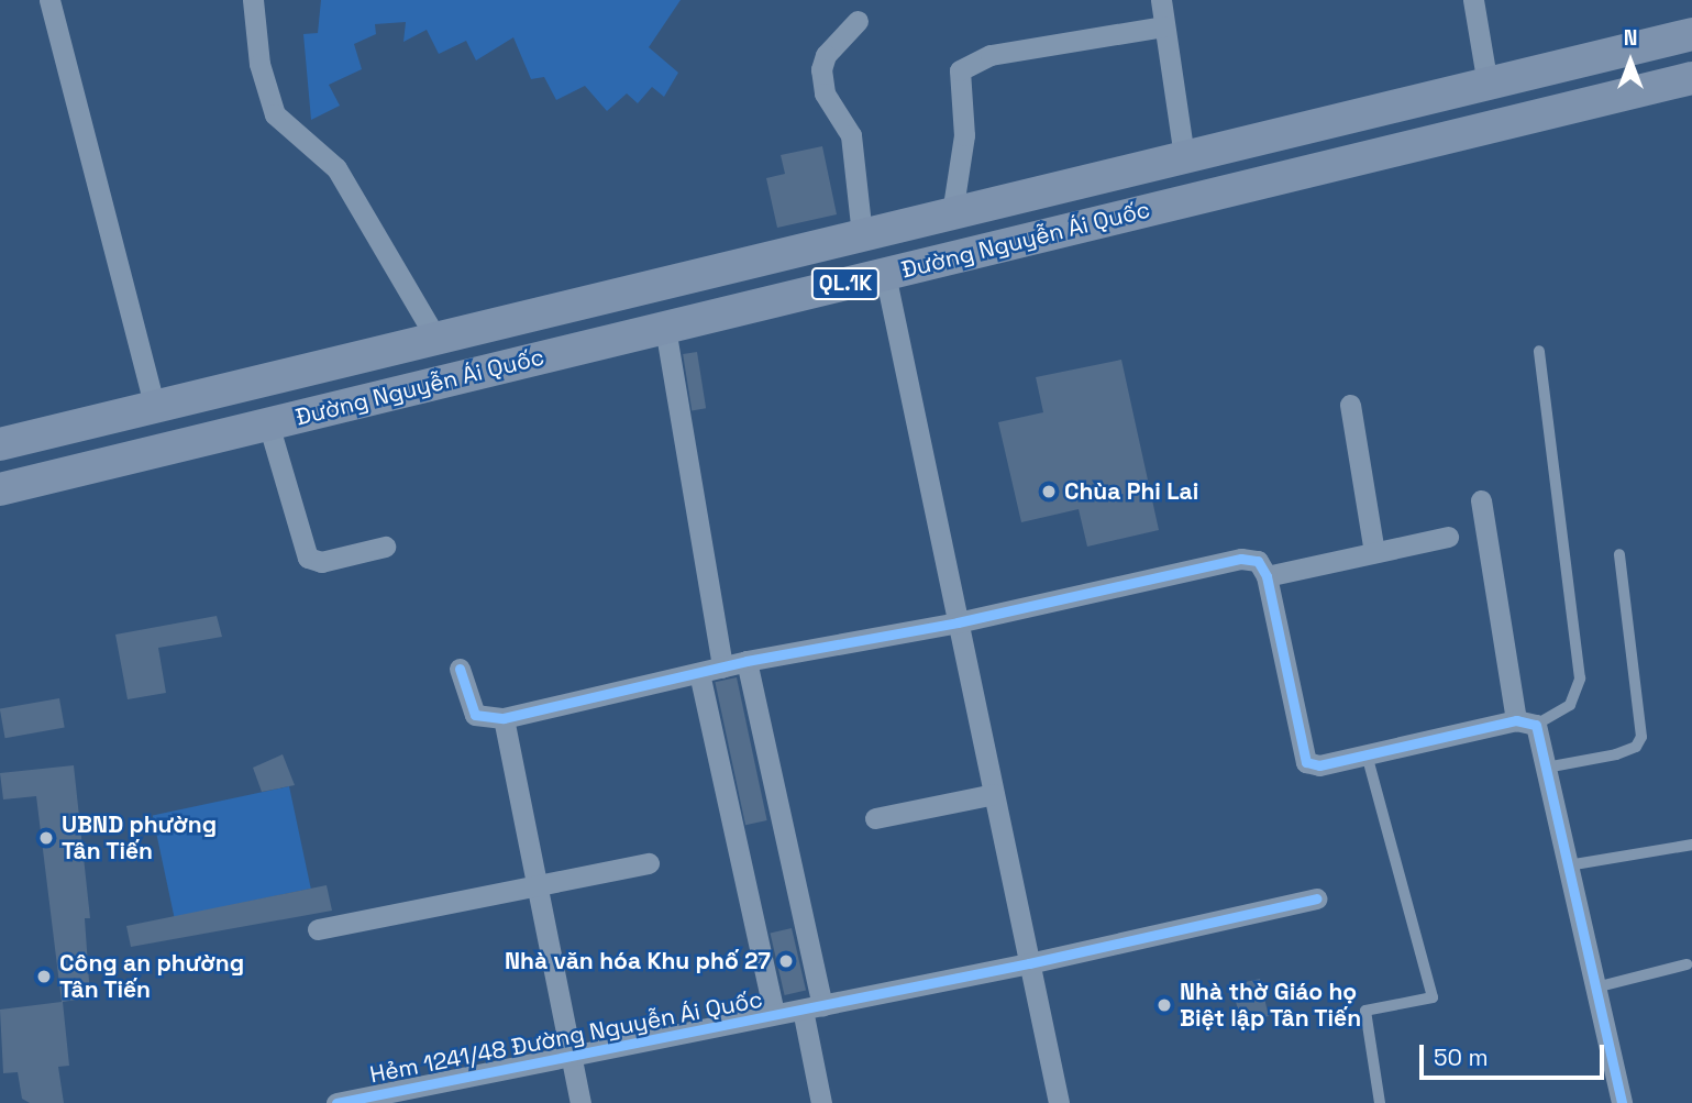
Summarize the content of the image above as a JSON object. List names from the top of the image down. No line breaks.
{"streets":{"main road":["Đường Nguyễn Ái Quốc","QL.1K"],"street":["Hẻm 1241/48 Đường Nguyễn Ái Quốc"]},"places":["Chùa Phi Lai","UBND phường Tân Tiến","Nhà văn hóa Khu phố 27","Công an phường Tân Tiến","Nhà thờ Giáo họ Biệt lập Tân Tiến"],"scale_bar":"50 m","north":"top"}
